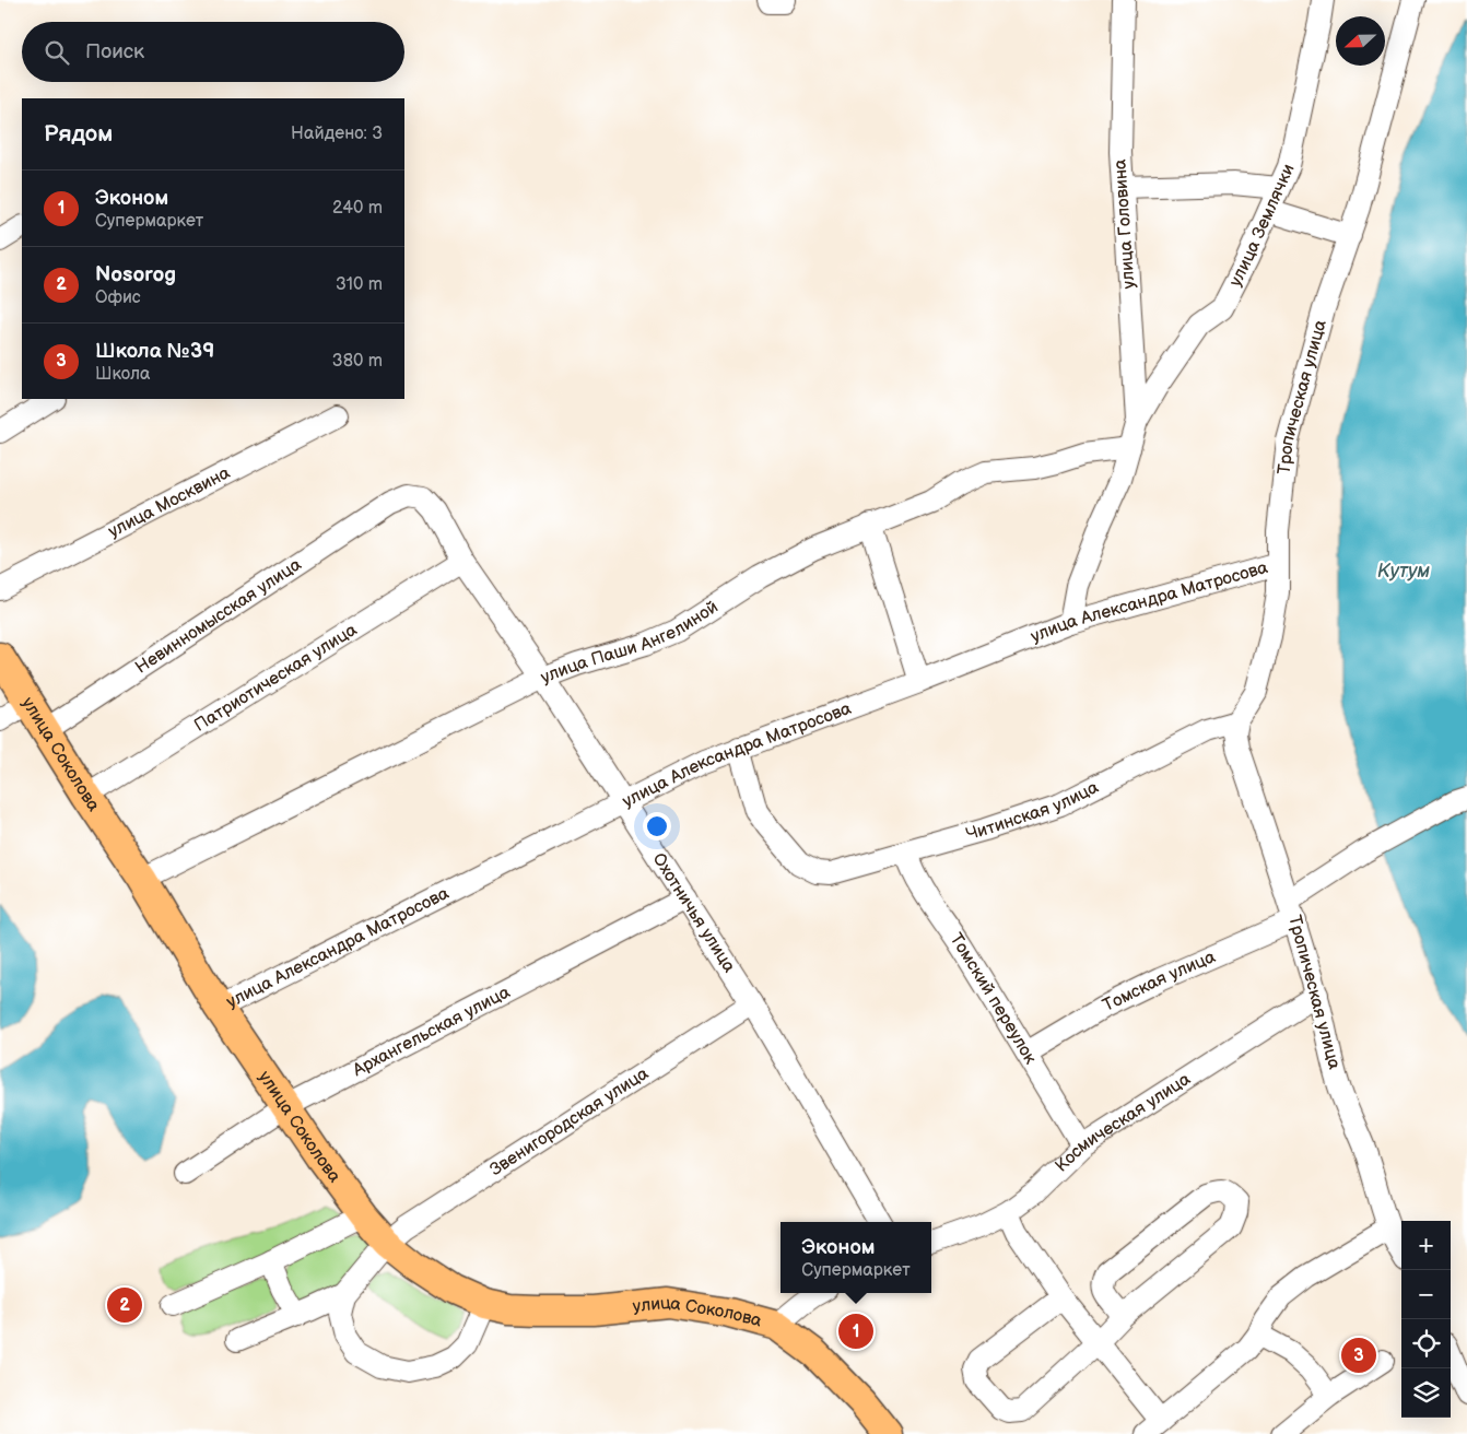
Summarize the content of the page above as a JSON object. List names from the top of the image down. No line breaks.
{"streets":{"main road":["улица Соколова"],"street":["улица Головина","улица Землячки","Тропическая улица","улица Москвина","улица Александра Матросова","Невинномысская улица","улица Паши Ангелиной","Патриотическая улица","Читинская улица","Охотничья улица","Томская улица","Томский переулок","Архангельская улица","Звенигородская улица","Космическая улица"]},"crossings":[["улица Головина","улица Землячки"],["улица Головина","улица Александра Матросова"],["улица Головина","улица Паши Ангелиной"],["Тропическая улица","улица Александра Матросова"],["Тропическая улица","Читинская улица"],["Тропическая улица","Томская улица"],["Тропическая улица","Космическая улица"],["улица Александра Матросова","улица Соколова"],["улица Александра Матросова","Читинская улица"],["улица Александра Матросова","Охотничья улица"],["Невинномысская улица","улица Соколова"],["Невинномысская улица","Охотничья улица"],["улица Паши Ангелиной","улица Соколова"],["улица Паши Ангелиной","Охотничья улица"],["Патриотическая улица","улица Соколова"],["Патриотическая улица","Охотничья улица"],["улица Соколова","Архангельская улица"],["улица Соколова","Звенигородская улица"],["Читинская улица","Томский переулок"],["Охотничья улица","Архангельская улица"],["Охотничья улица","Звенигородская улица"],["Томская улица","Томский переулок"],["Томский переулок","Космическая улица"]],"water":["Кутум"],"north":"left","page":{"search":"Поиск","heading":["Рядом","Найдено: 3"],"list":[{"mark":"1","name":"Эконом","note":"Супермаркет","value":"240 m"},{"mark":"2","name":"Nosorog","note":"Офис","value":"310 m"},{"mark":"3","name":"Школа №39","note":"Школа","value":"380 m"}],"map_buttons":["+","−"],"popup":["Эконом","Супермаркет"],"pins":["2","1","3"]}}
